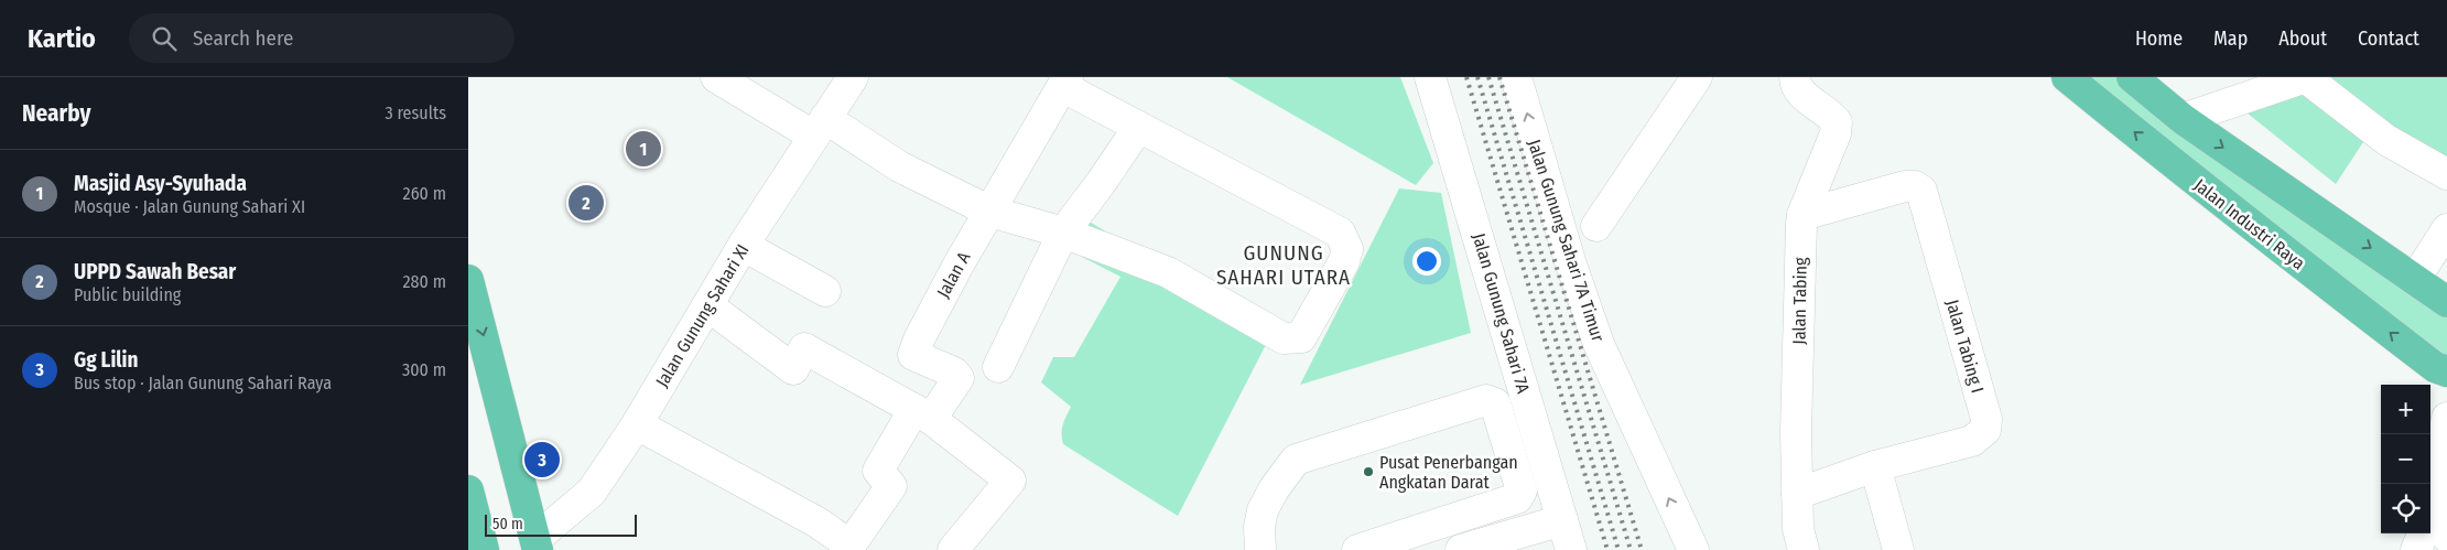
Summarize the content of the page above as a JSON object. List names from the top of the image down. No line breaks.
{"streets":{"main road":["Jalan Industri Raya"],"street":["Jalan Gunung Sahari 7A Timur","Jalan A","Jalan Tabing","Jalan Gunung Sahari 7A","Jalan Gunung Sahari XI","Jalan Tabing I"]},"crossings":[["Jalan Tabing","Jalan Tabing I"]],"one_way":["Jalan Gunung Sahari 7A Timur"],"districts":["GUNUNG SAHARI UTARA"],"places":["Pusat Penerbangan Angkatan Darat"],"scale_bar":"50 m","page":{"header":"Kartio","search":"Search here","nav":["Home","Map","About","Contact"],"heading":["Nearby","3 results"],"pins":["1","2","3"],"list":[{"mark":"1","name":"Masjid Asy-Syuhada","note":"Mosque · Jalan Gunung Sahari XI","value":"260 m"},{"mark":"2","name":"UPPD Sawah Besar","note":"Public building","value":"280 m"},{"mark":"3","name":"Gg Lilin","note":"Bus stop · Jalan Gunung Sahari Raya","value":"300 m"}],"map_buttons":["+","−"],"scale":"50 m"}}
